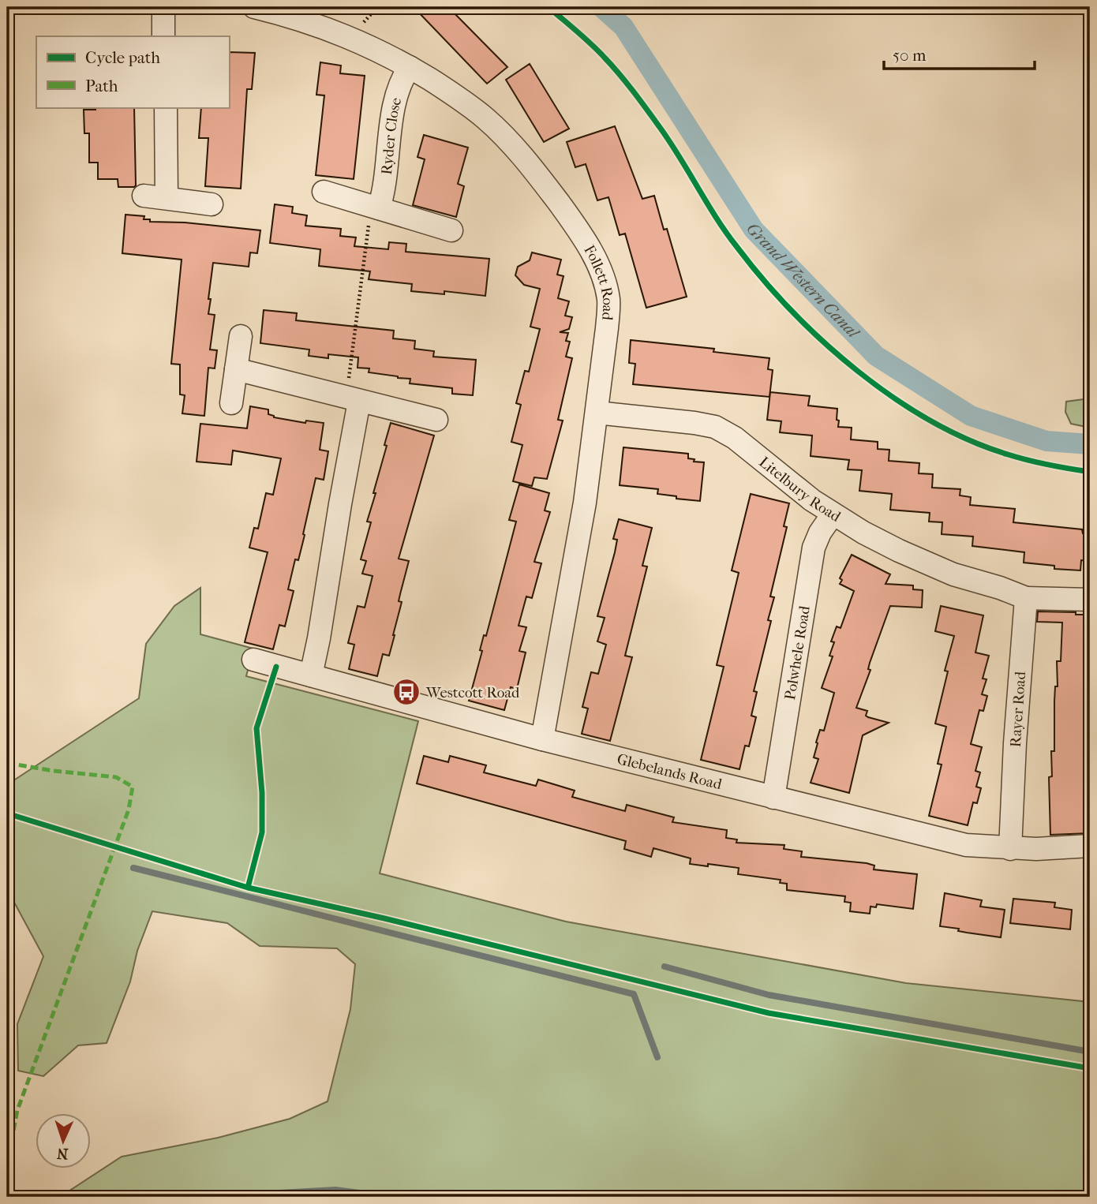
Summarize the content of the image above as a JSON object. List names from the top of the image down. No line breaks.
{"streets":{"street":["Ryder Close","Follett Road","Litelbury Road","Polwhele Road","Rayer Road","Glebelands Road"]},"crossings":[["Ryder Close","Follett Road"],["Follett Road","Litelbury Road"],["Follett Road","Glebelands Road"],["Litelbury Road","Polwhele Road"],["Litelbury Road","Rayer Road"],["Polwhele Road","Glebelands Road"],["Rayer Road","Glebelands Road"]],"water":["Grand Western Canal"],"places":{"bus stop":["Westcott Road"]},"legend":["Cycle path","Path"],"scale_bar":"50 m","north":"bottom"}
